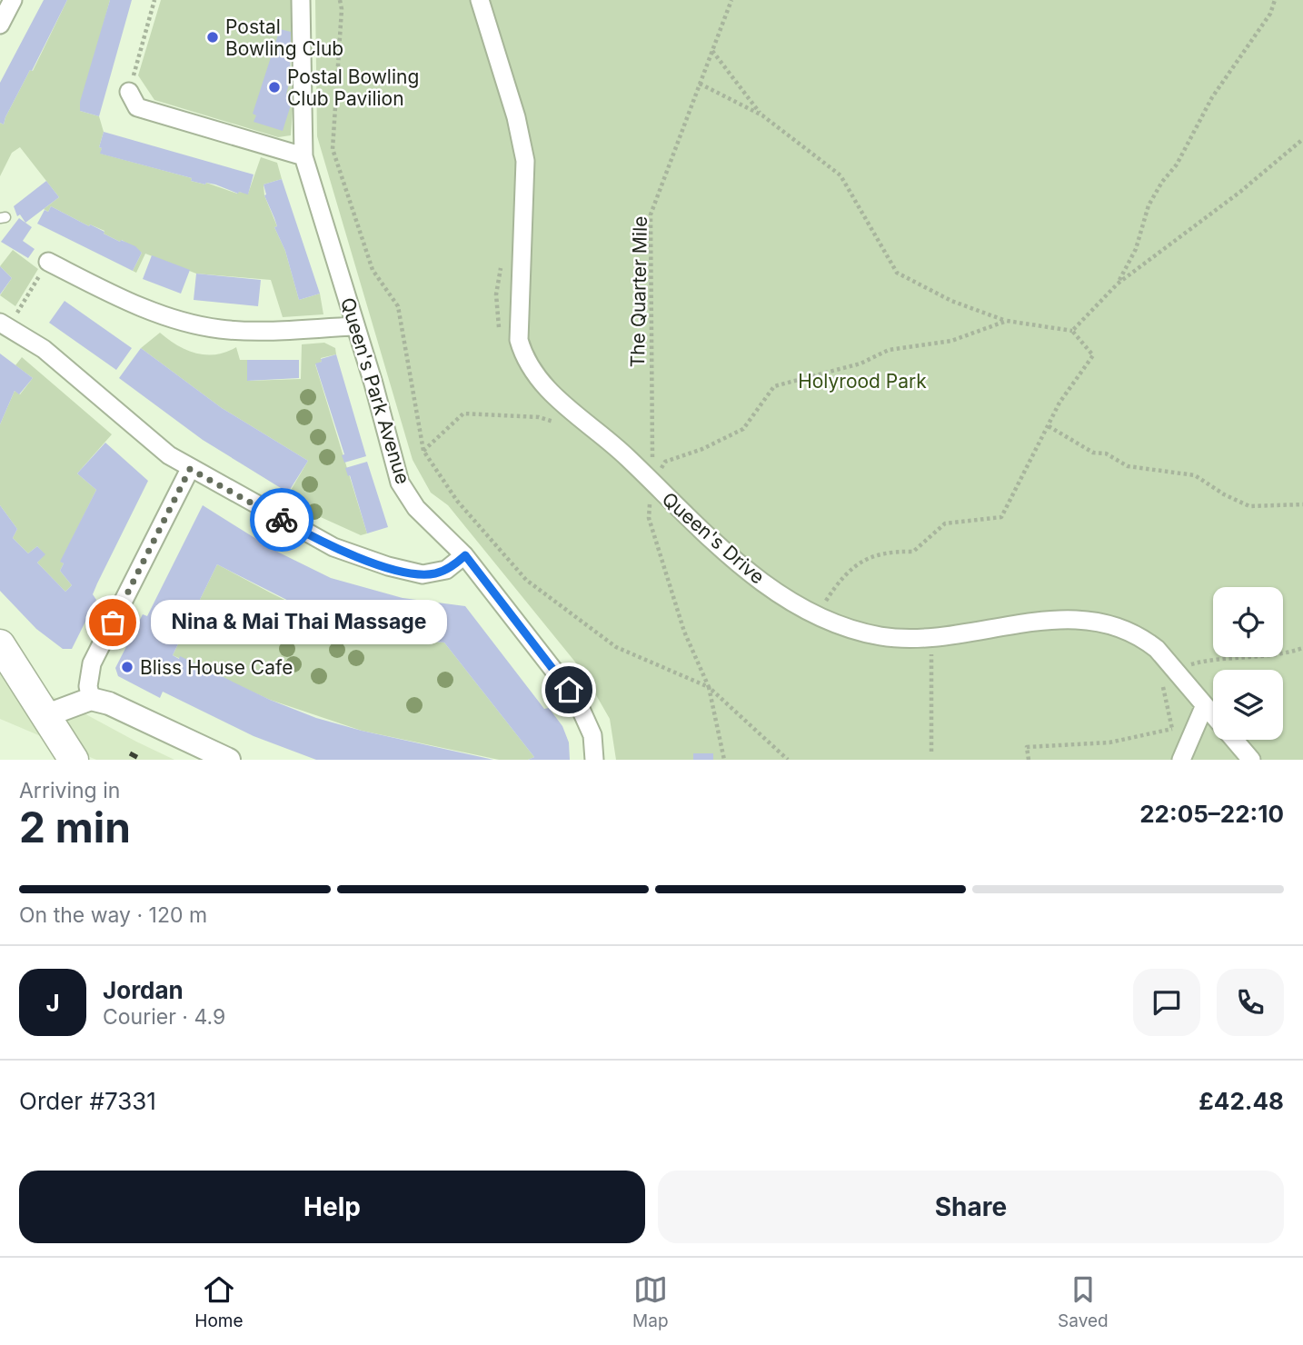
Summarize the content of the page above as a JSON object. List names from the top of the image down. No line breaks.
{"streets":{"street":["Queen's Park Avenue","Queen's Drive"],"path":["The Quarter Mile"]},"crossings":[["The Quarter Mile","Queen's Drive"]],"parks":["Holyrood Park"],"places":["Postal Bowling Club","Postal Bowling Club Pavilion","Nina & Mai Thai Massage","Bliss House Cafe"],"page":{"bubble":"Nina & Mai Thai Massage","heading":["2 min","Arriving in","22:05–22:10"],"panel":["Jordan","Courier · 4.9","Order #7331","£42.48"],"bar":"On the way · 120 m","round":"J","buttons":["Help","Share"],"tabs":["Home","Map","Saved"]}}
